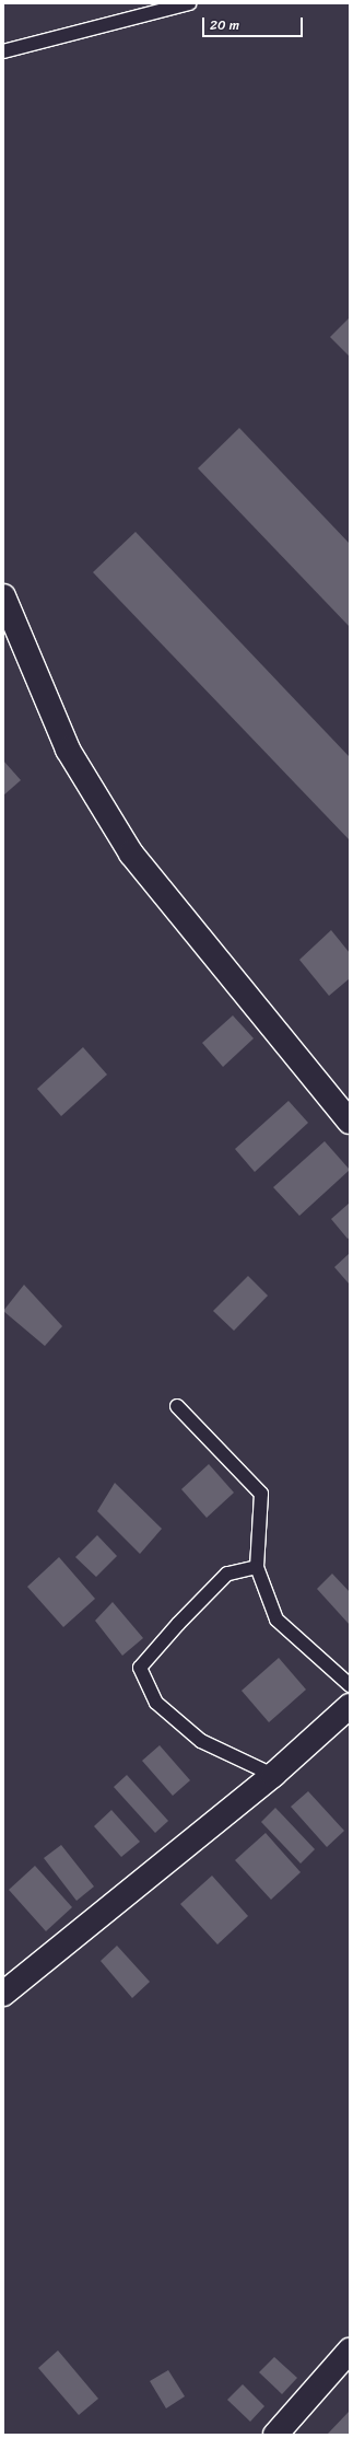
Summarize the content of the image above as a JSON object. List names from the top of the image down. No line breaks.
{"scale_bar":"20 m"}
